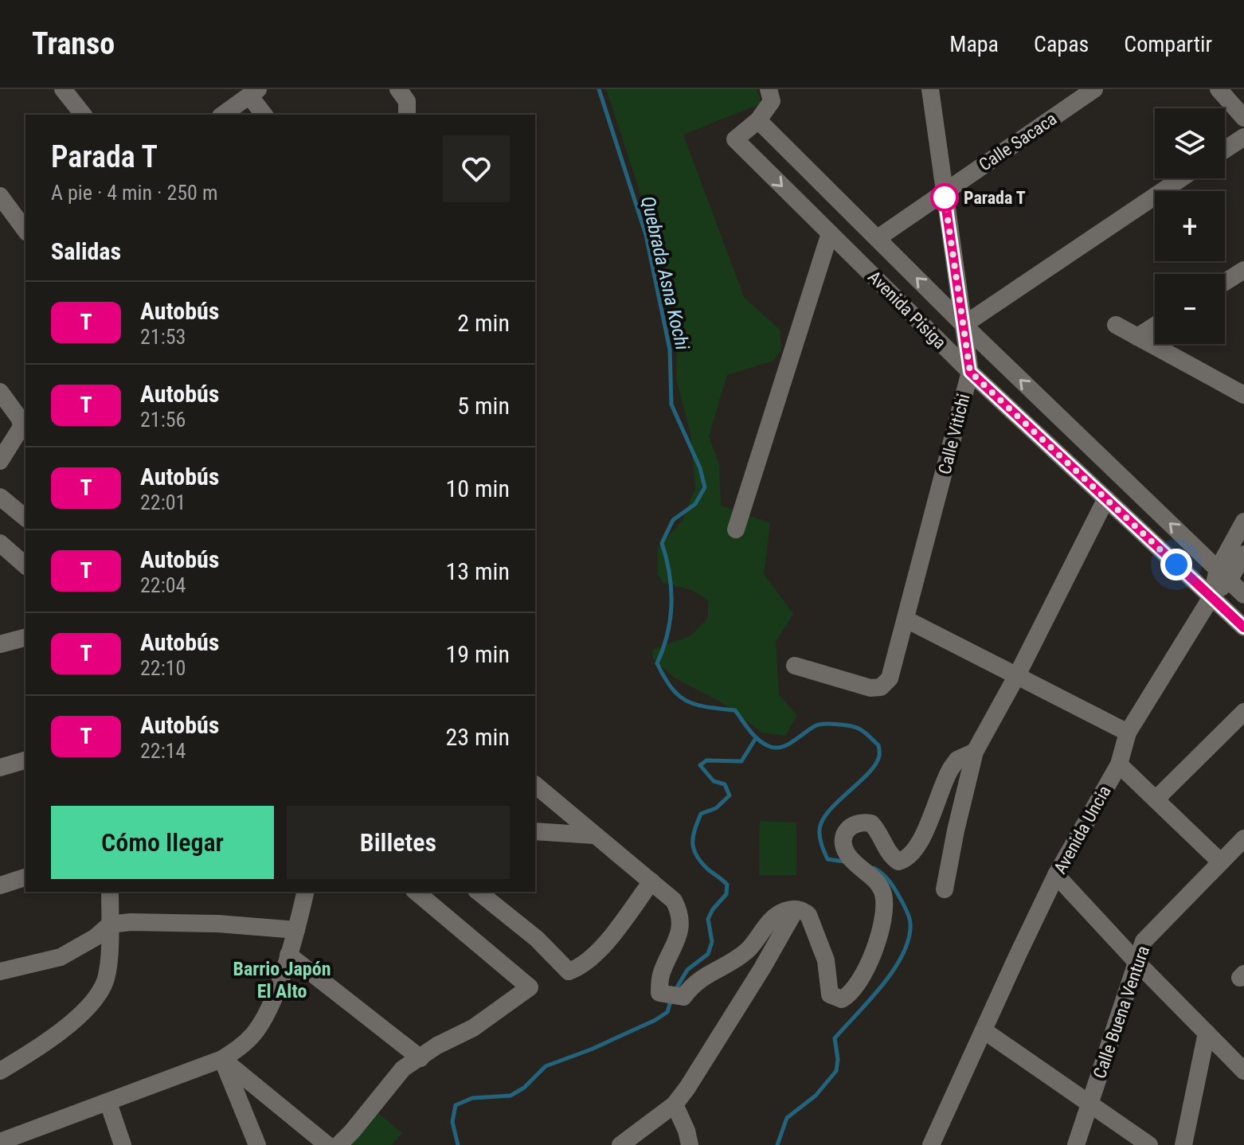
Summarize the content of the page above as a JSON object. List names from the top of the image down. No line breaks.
{"streets":{"street":["Calle Sacaca","Avenida Pisiga","Calle Vitichi","Avenida Uncia","Calle Buena Ventura"]},"crossings":[["Calle Sacaca","Avenida Pisiga"],["Calle Sacaca","Calle Vitichi"],["Avenida Pisiga","Calle Vitichi"],["Avenida Pisiga","Avenida Uncia"]],"districts":["Barrio Japón El Alto"],"water":["Quebrada Asna Kochi"],"places":["Parada T"],"lines":["bus line T"],"page":{"header":"Transo","nav":["Mapa","Capas","Compartir"],"map_buttons":["+","−"],"heading":[["Parada T","A pie · 4 min · 250 m"],"Salidas"],"list":[{"mark":"T","name":"Autobús","note":"21:53","value":"2 min"},{"mark":"T","name":"Autobús","note":"21:56","value":"5 min"},{"mark":"T","name":"Autobús","note":"22:01","value":"10 min"},{"mark":"T","name":"Autobús","note":"22:04","value":"13 min"},{"mark":"T","name":"Autobús","note":"22:10","value":"19 min"},{"mark":"T","name":"Autobús","note":"22:14","value":"23 min"}],"buttons":["Cómo llegar","Billetes"]}}
